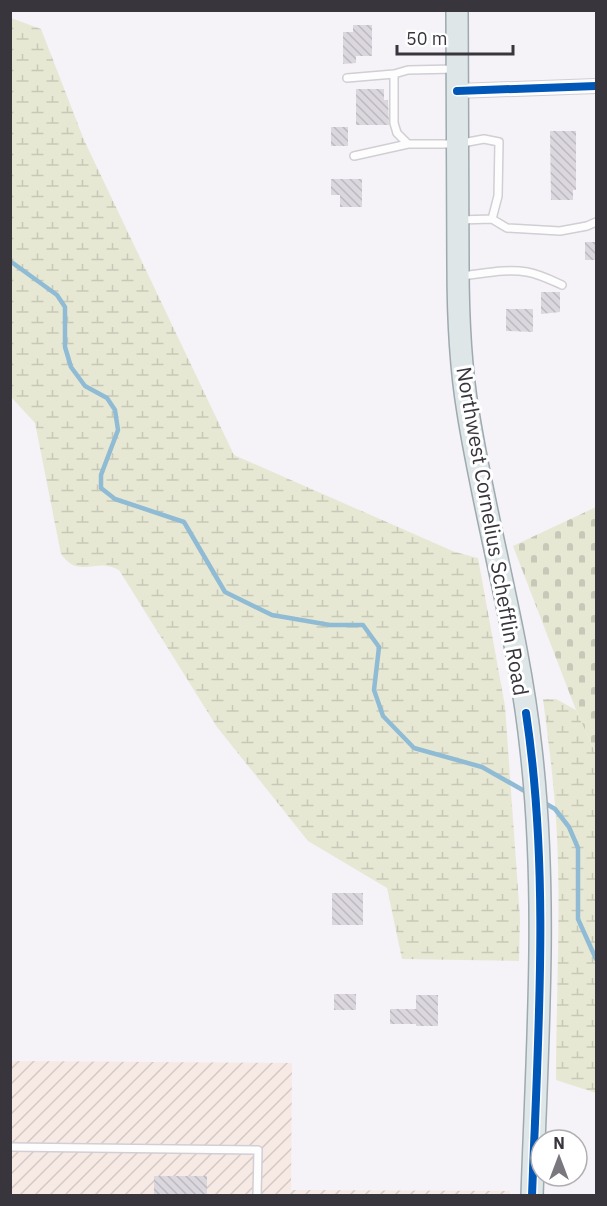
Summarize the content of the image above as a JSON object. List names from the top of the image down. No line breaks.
{"streets":{"main road":["Northwest Cornelius Schefflin Road"]},"scale_bar":"50 m","north":"top"}
